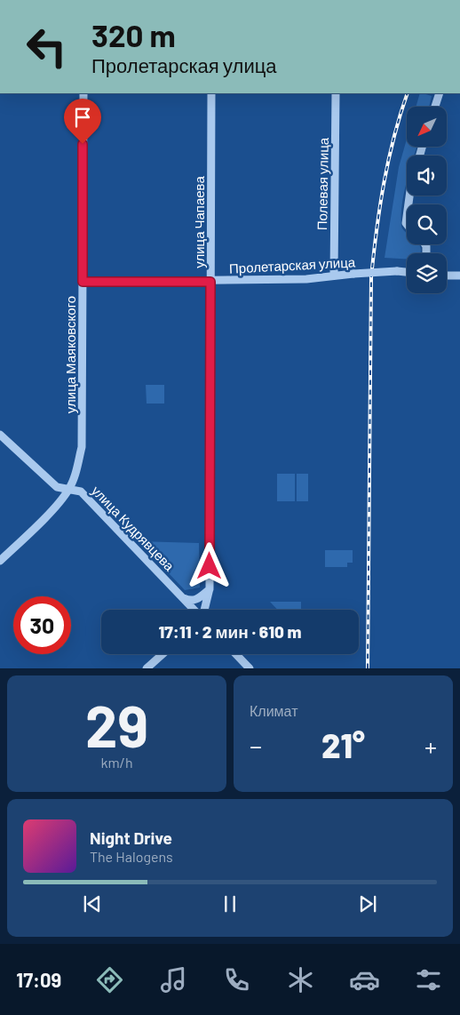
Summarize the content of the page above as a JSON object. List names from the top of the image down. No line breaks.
{"streets":{"street":["Полевая улица","улица Чапаева","Пролетарская улица","улица Маяковского","улица Кудрявцева"]},"crossings":[["Полевая улица","Пролетарская улица"],["улица Чапаева","Пролетарская улица"],["Пролетарская улица","улица Маяковского"],["улица Маяковского","улица Кудрявцева"]],"north":"bottom left","page":{"turn":["320 m","Пролетарская улица"],"limit":"30","trip":"17:11 · 2 мин · 610 m","tile":[["29","km/h"],"Климат"],"heat":["−","21°","+"],"song":["Night Drive","The Halogens"],"tabs":"17:09"}}
